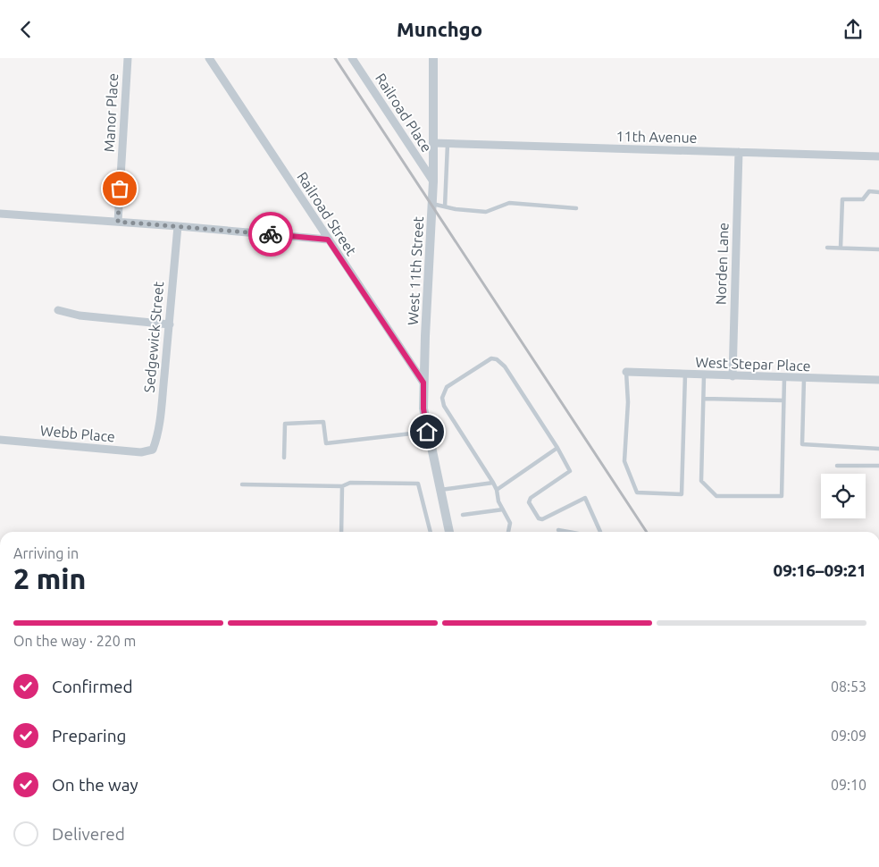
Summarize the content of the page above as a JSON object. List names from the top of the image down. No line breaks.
{"streets":{"street":["Manor Place","Railroad Place","11th Avenue","Railroad Street","Norden Lane","West 11th Street","Sedgewick Street","West Stepar Place","Webb Place"]},"crossings":[["Railroad Place","West 11th Street"],["11th Avenue","Norden Lane"],["11th Avenue","West 11th Street"],["Railroad Street","West 11th Street"],["Norden Lane","West Stepar Place"],["Sedgewick Street","Webb Place"]],"page":{"header":"Munchgo","heading":["2 min","Arriving in","09:16–09:21"],"bar":"On the way · 220 m","list":[["Confirmed","08:53"],["Preparing","09:09"],["On the way","09:10"],"Delivered"]}}
